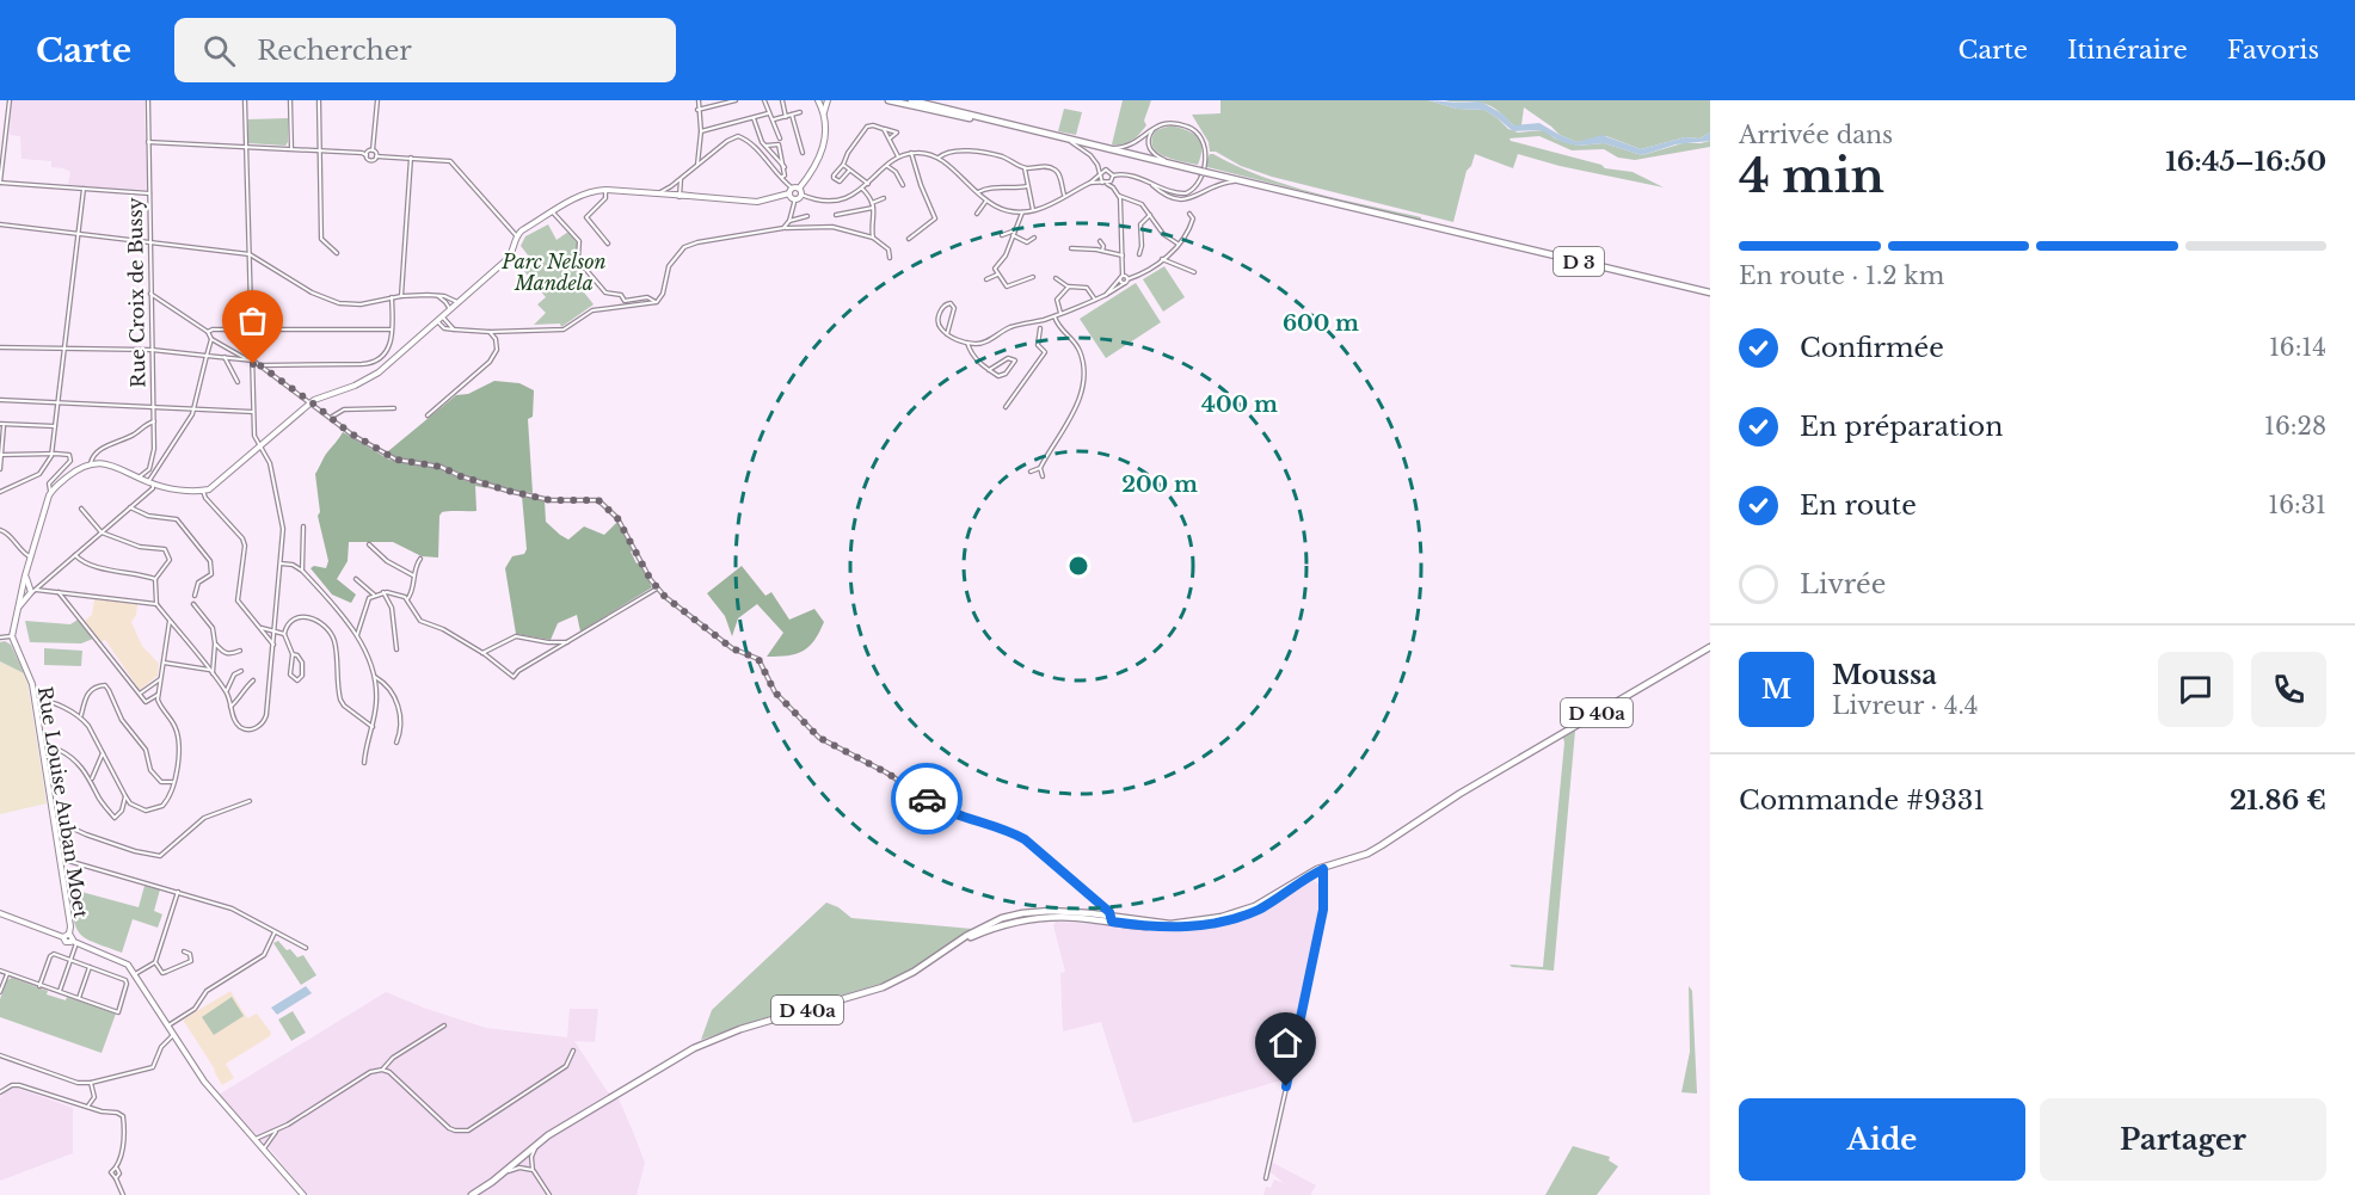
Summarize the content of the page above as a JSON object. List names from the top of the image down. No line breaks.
{"streets":{"main road":["D 3","D 40a"],"street":["Rue Croix de Bussy","Rue Louise Auban Moet"]},"parks":["Parc Nelson Mandela"],"page":{"header":"Carte","search":"Rechercher","nav":["Carte","Itinéraire","Favoris"],"heading":["4 min","Arrivée dans","16:45–16:50"],"panel":["Moussa","Livreur · 4.4","Commande #9331","21.86 €"],"bar":"En route · 1.2 km","list":[["Confirmée","16:14"],["En préparation","16:28"],["En route","16:31"],"Livrée"],"round":"M","buttons":["Aide","Partager"]},"rings":["600 m","400 m","200 m"]}
